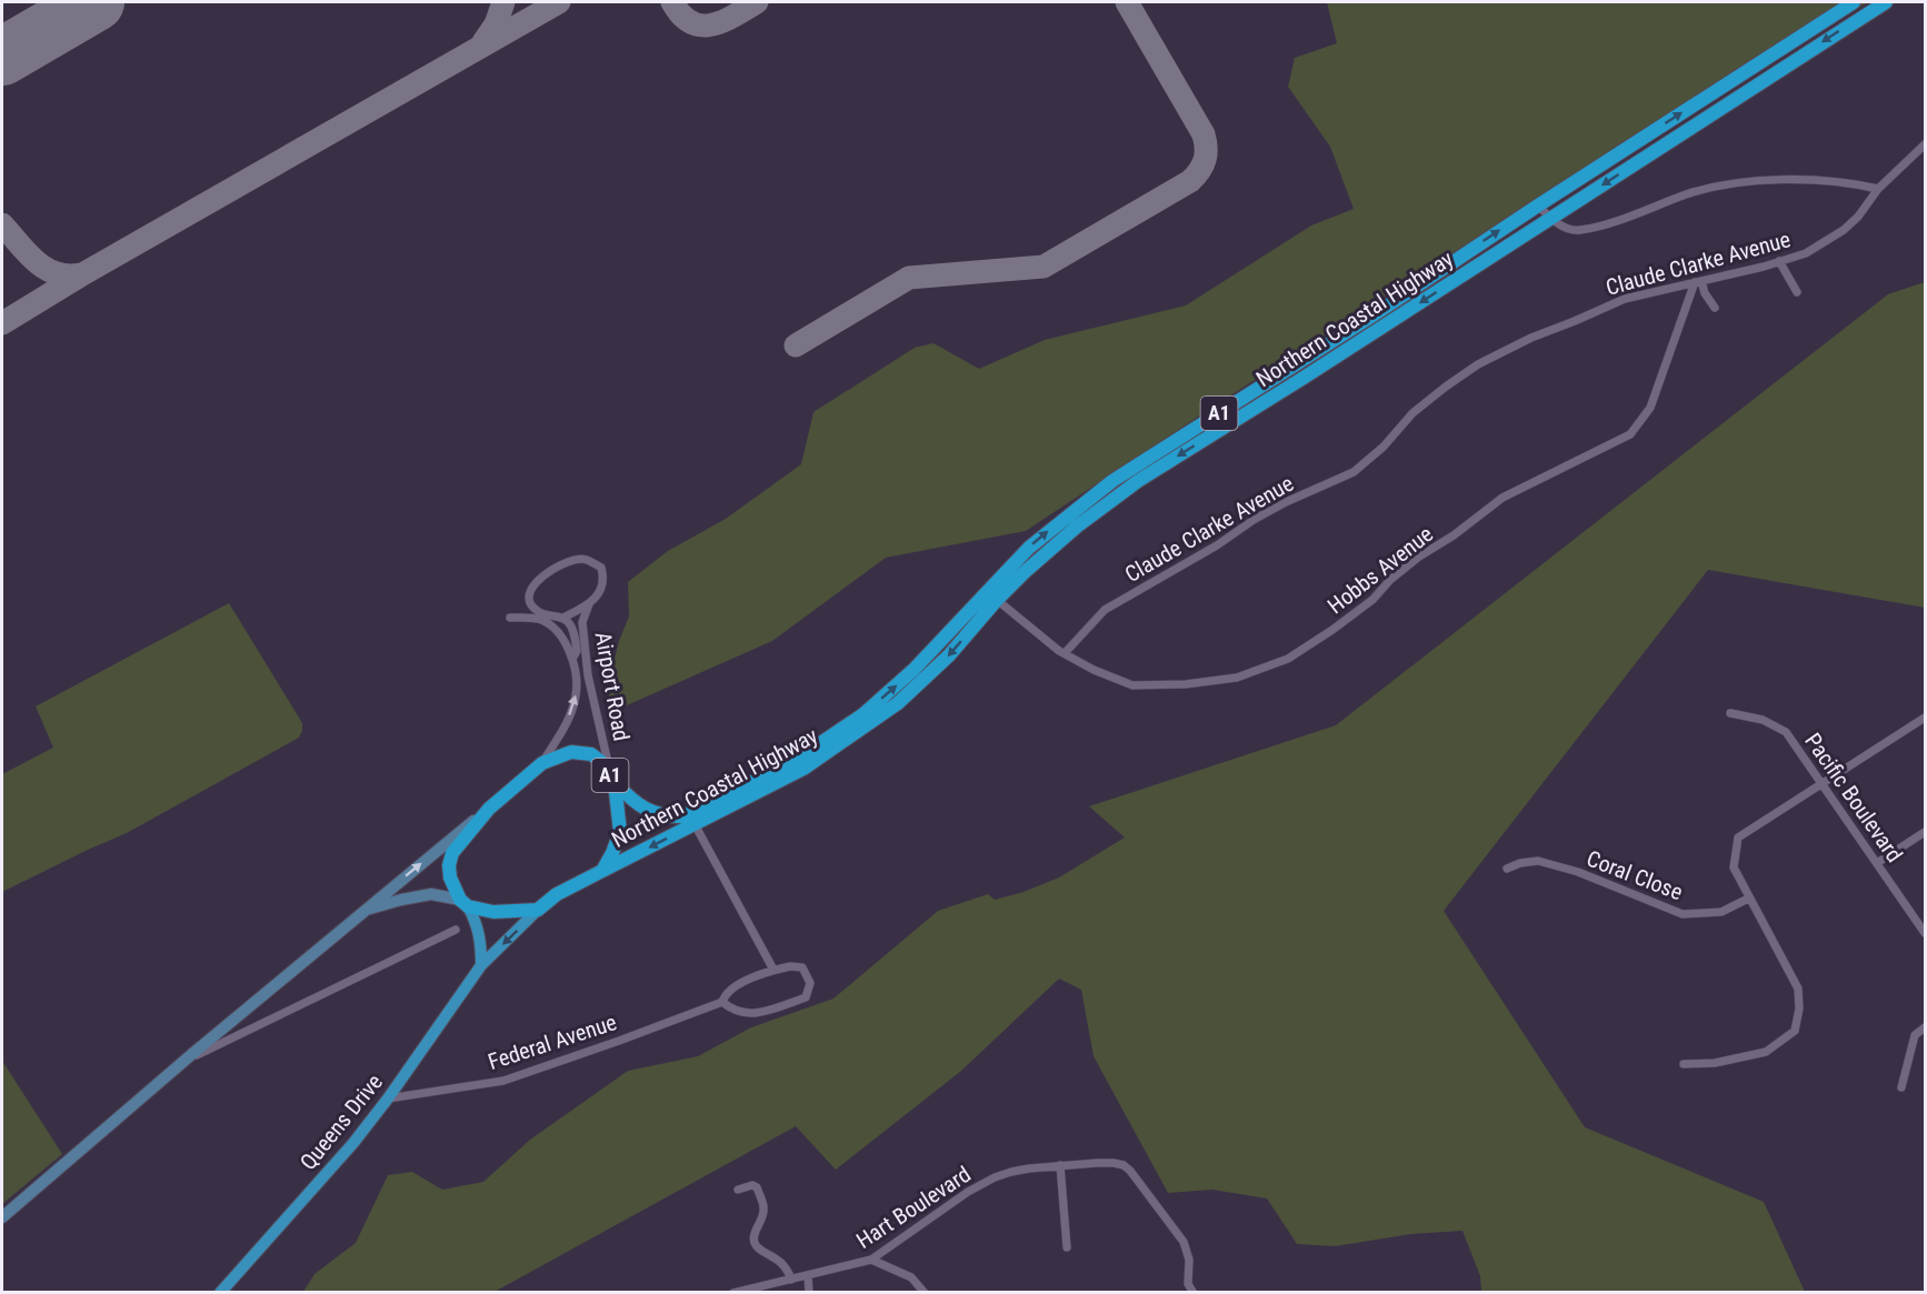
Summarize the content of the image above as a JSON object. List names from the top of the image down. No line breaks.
{"streets":{"highway":["Northern Coastal Highway","A1"],"main road":["Queens Drive"],"street":["Claude Clarke Avenue","Hobbs Avenue","Airport Road","Pacific Boulevard","Coral Close","Federal Avenue","Hart Boulevard"]},"crossings":[["Claude Clarke Avenue","Hobbs Avenue"],["Northern Coastal Highway","A1"],["Northern Coastal Highway","Hobbs Avenue"],["Northern Coastal Highway","Airport Road"],["Northern Coastal Highway","Queens Drive"],["A1","Airport Road"],["A1","Queens Drive"],["Airport Road","Queens Drive"],["Federal Avenue","Queens Drive"]]}
